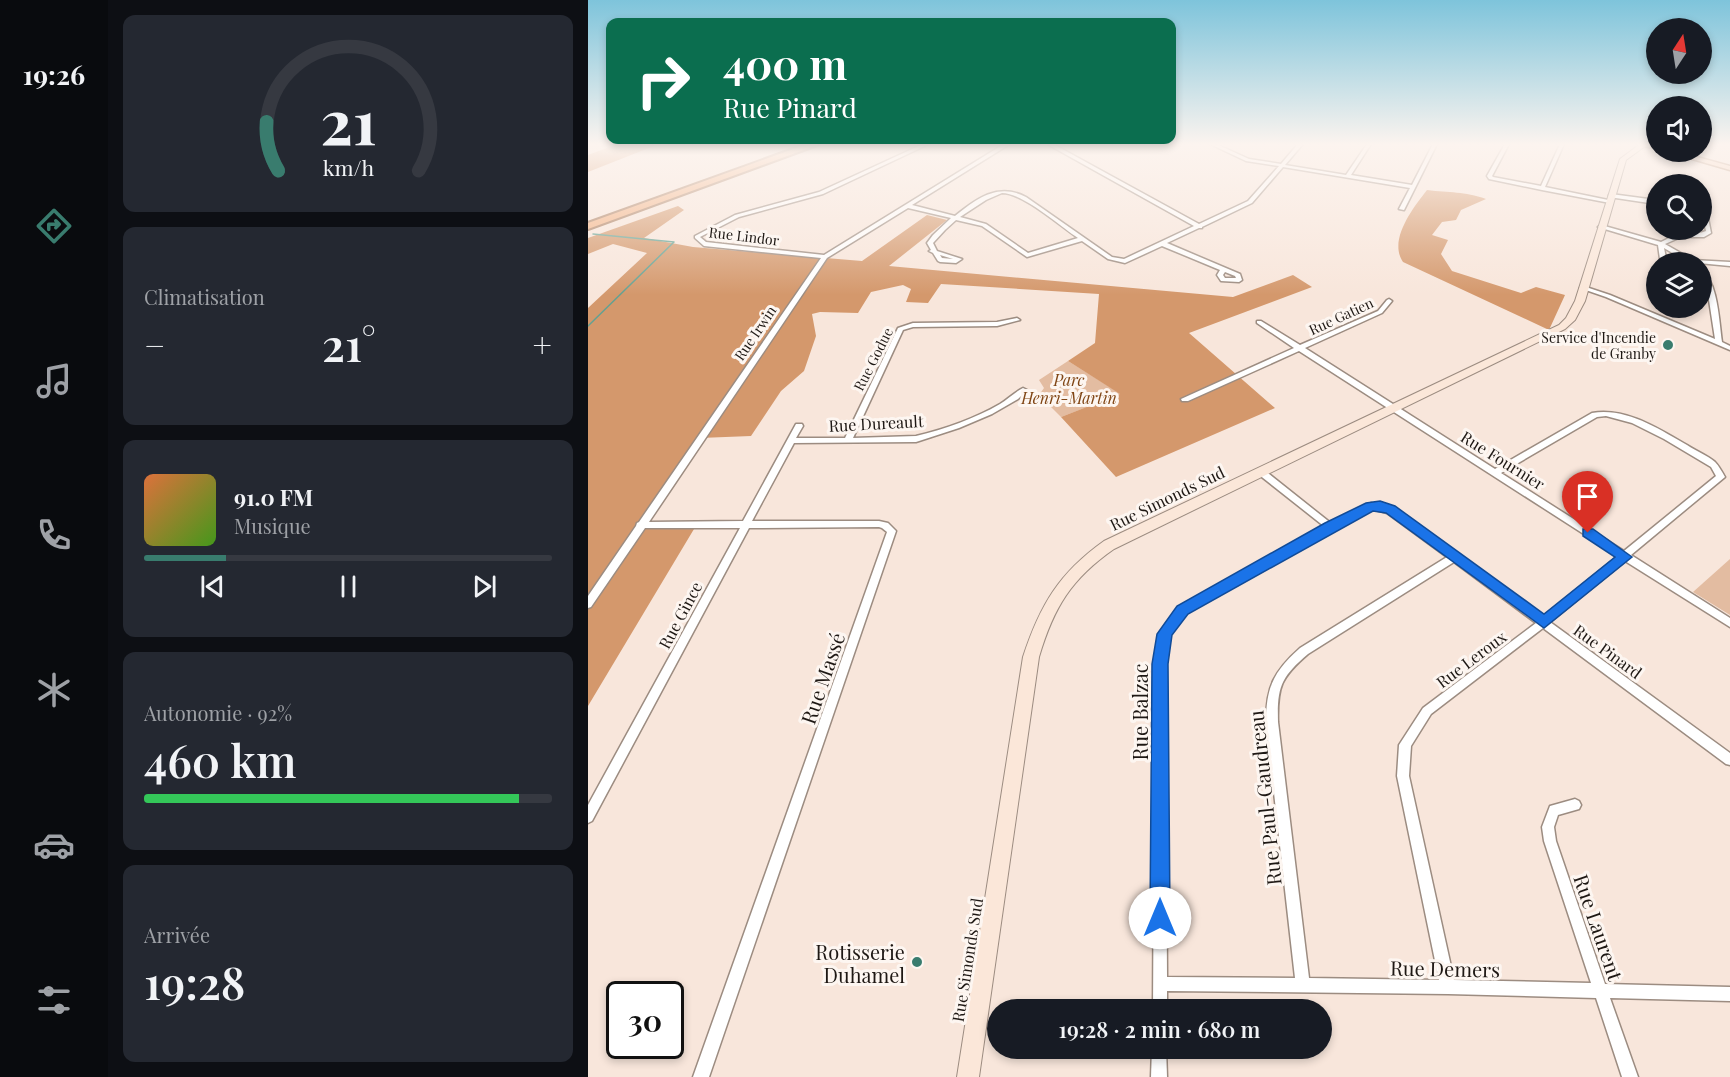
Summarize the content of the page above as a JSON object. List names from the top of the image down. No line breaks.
{"streets":{"street":["Rue Lindor","Rue Gatien","Rue Irwin","Rue Godue","Rue Dureault","Rue Fournier","Rue Simonds Sud","Rue Gince","Rue Pinard","Rue Leroux","Rue Massé","Rue Balzac","Rue Paul-Gaudreau","Rue Laurent","Rue Demers"]},"crossings":[["Rue Lindor","Rue Irwin"],["Rue Gatien","Rue Fournier"],["Rue Irwin","Rue Massé"],["Rue Godue","Rue Dureault"],["Rue Dureault","Rue Gince"],["Rue Fournier","Rue Simonds Sud"],["Rue Fournier","Rue Leroux"],["Rue Gince","Rue Massé"],["Rue Pinard","Rue Leroux"],["Rue Pinard","Rue Balzac"],["Rue Pinard","Rue Paul-Gaudreau"],["Rue Leroux","Rue Demers"],["Rue Balzac","Rue Demers"],["Rue Paul-Gaudreau","Rue Demers"],["Rue Laurent","Rue Demers"]],"parks":["Parc Henri-Martin"],"places":["Service d'Incendie de Granby","Rotisserie Duhamel"],"north":"top","page":{"tabs":"19:26","turn":["400 m","Rue Pinard"],"tile":["Climatisation",["Autonomie · 92%","460 km"],["Arrivée","19:28"]],"heat":["−","21°","+"],"song":["91.0 FM","Musique"],"limit":"30","trip":"19:28 · 2 min · 680 m","gauge":["21","km/h"]}}
